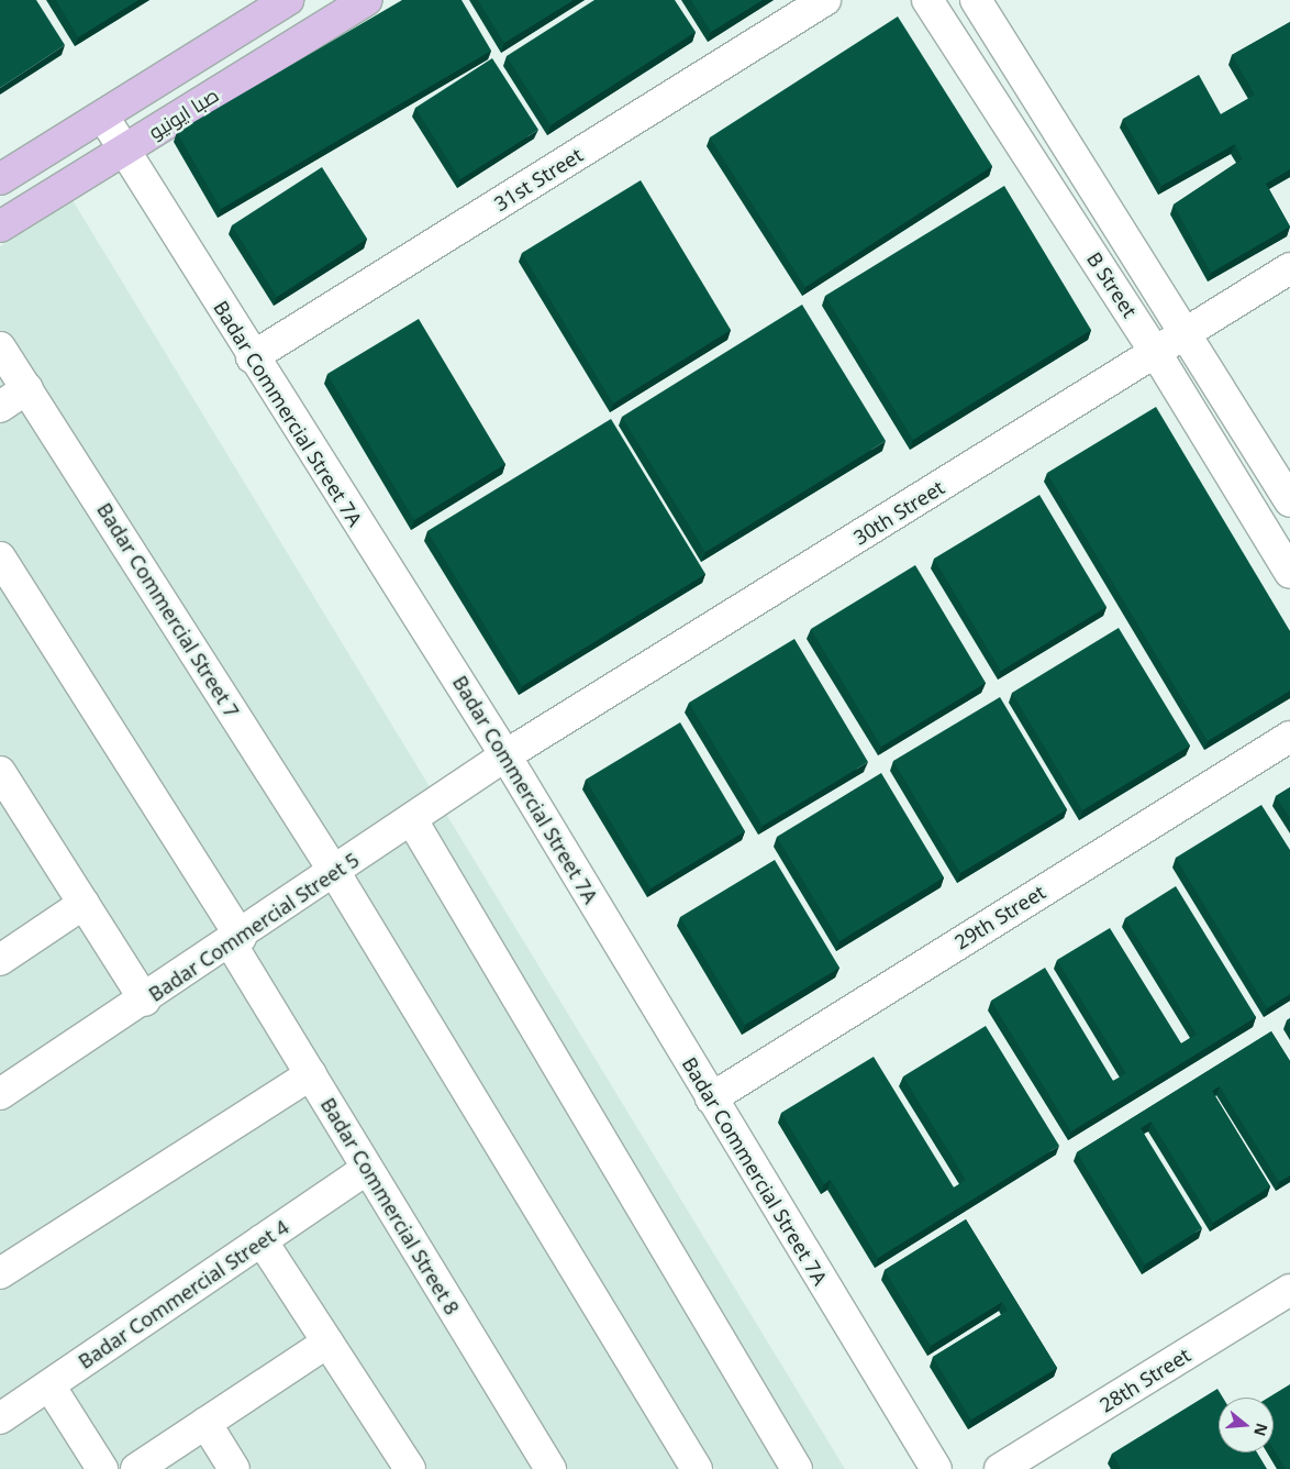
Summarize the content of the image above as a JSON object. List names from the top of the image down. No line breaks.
{"streets":{"main road":["صبا ایونیو"],"street":["31st Street","B Street","Badar Commercial Street 7A","30th Street","Badar Commercial Street 7","29th Street","Badar Commercial Street 5","Badar Commercial Street 8","Badar Commercial Street 4","28th Street"]},"crossings":[["صبا ایونیو","Badar Commercial Street 7A"],["31st Street","Badar Commercial Street 7A"],["B Street","30th Street"],["Badar Commercial Street 7A","30th Street"],["Badar Commercial Street 7A","29th Street"],["Badar Commercial Street 7A","Badar Commercial Street 5"],["30th Street","Badar Commercial Street 5"],["Badar Commercial Street 7","Badar Commercial Street 5"],["Badar Commercial Street 5","Badar Commercial Street 8"],["Badar Commercial Street 8","Badar Commercial Street 4"]],"north":"right"}
